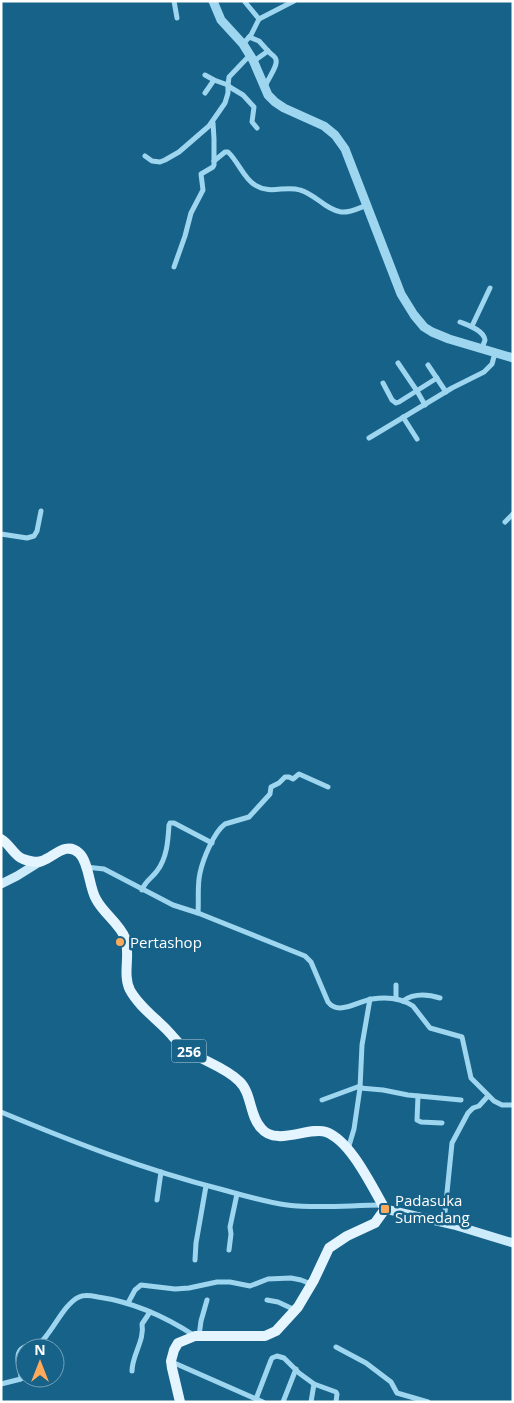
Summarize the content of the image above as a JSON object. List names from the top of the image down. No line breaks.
{"streets":{"main road":["256"]},"places":{"other":["Pertashop"],"transit":["Padasuka Sumedang"]},"north":"top"}
